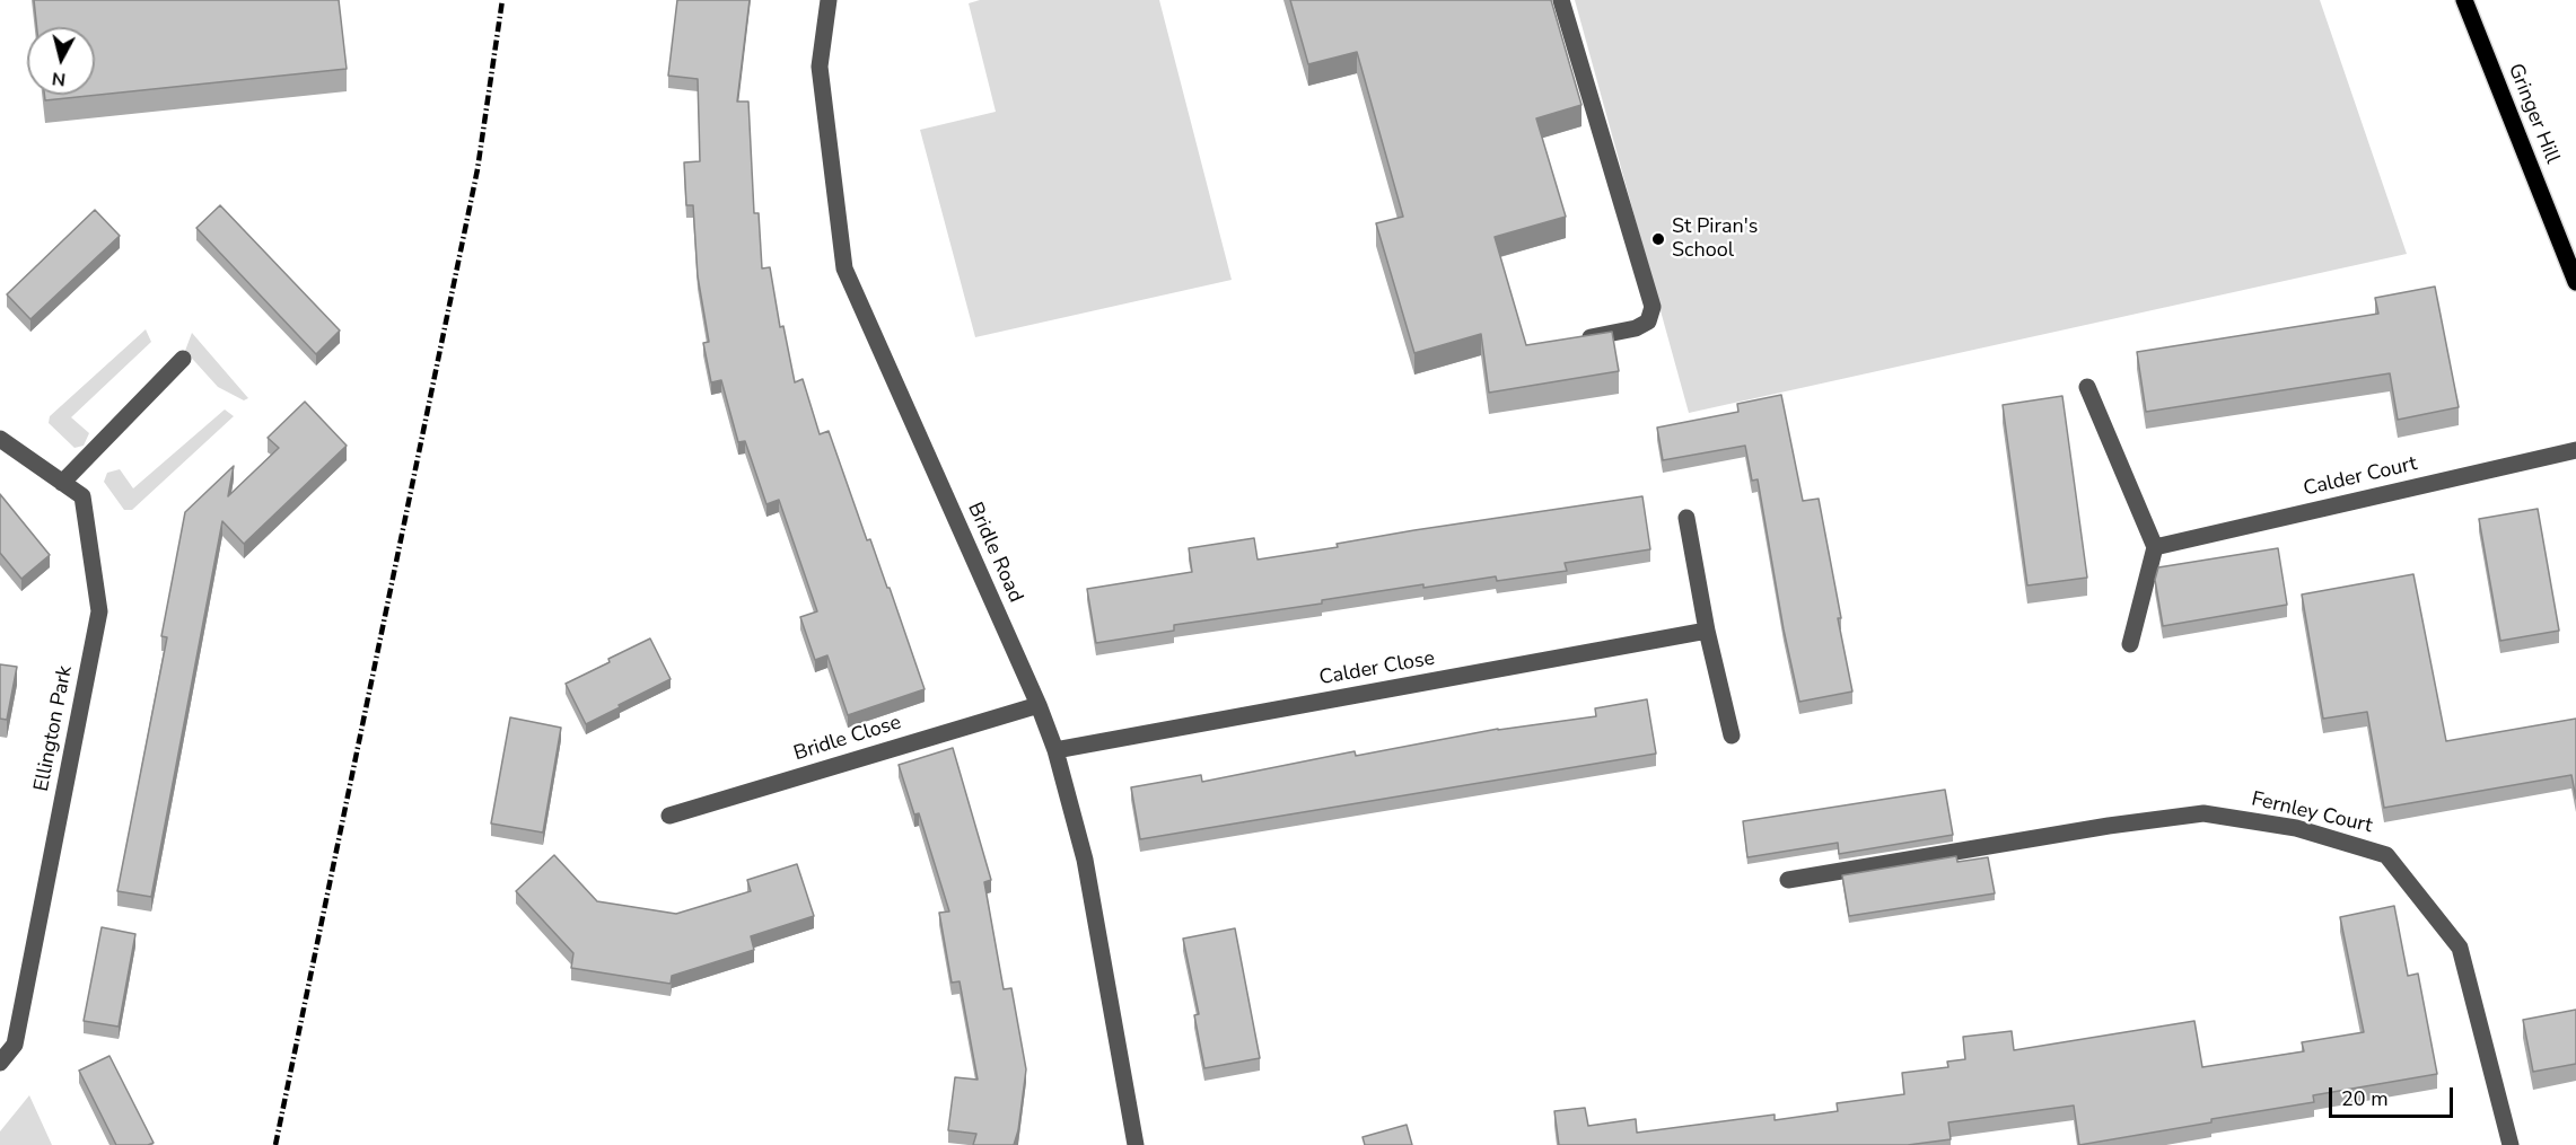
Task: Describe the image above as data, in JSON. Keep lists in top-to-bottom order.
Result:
{
  "streets": {
    "main road": ["Gringer Hill"],
    "street": [
      "Calder Court",
      "Bridle Road",
      "Calder Close",
      "Ellington Park",
      "Bridle Close",
      "Fernley Court"
    ]
  },
  "crossings": [
    ["Bridle Road", "Calder Close"],
    ["Bridle Road", "Bridle Close"]
  ],
  "places": ["St Piran's School"],
  "scale_bar": "20 m",
  "north": "bottom"
}
